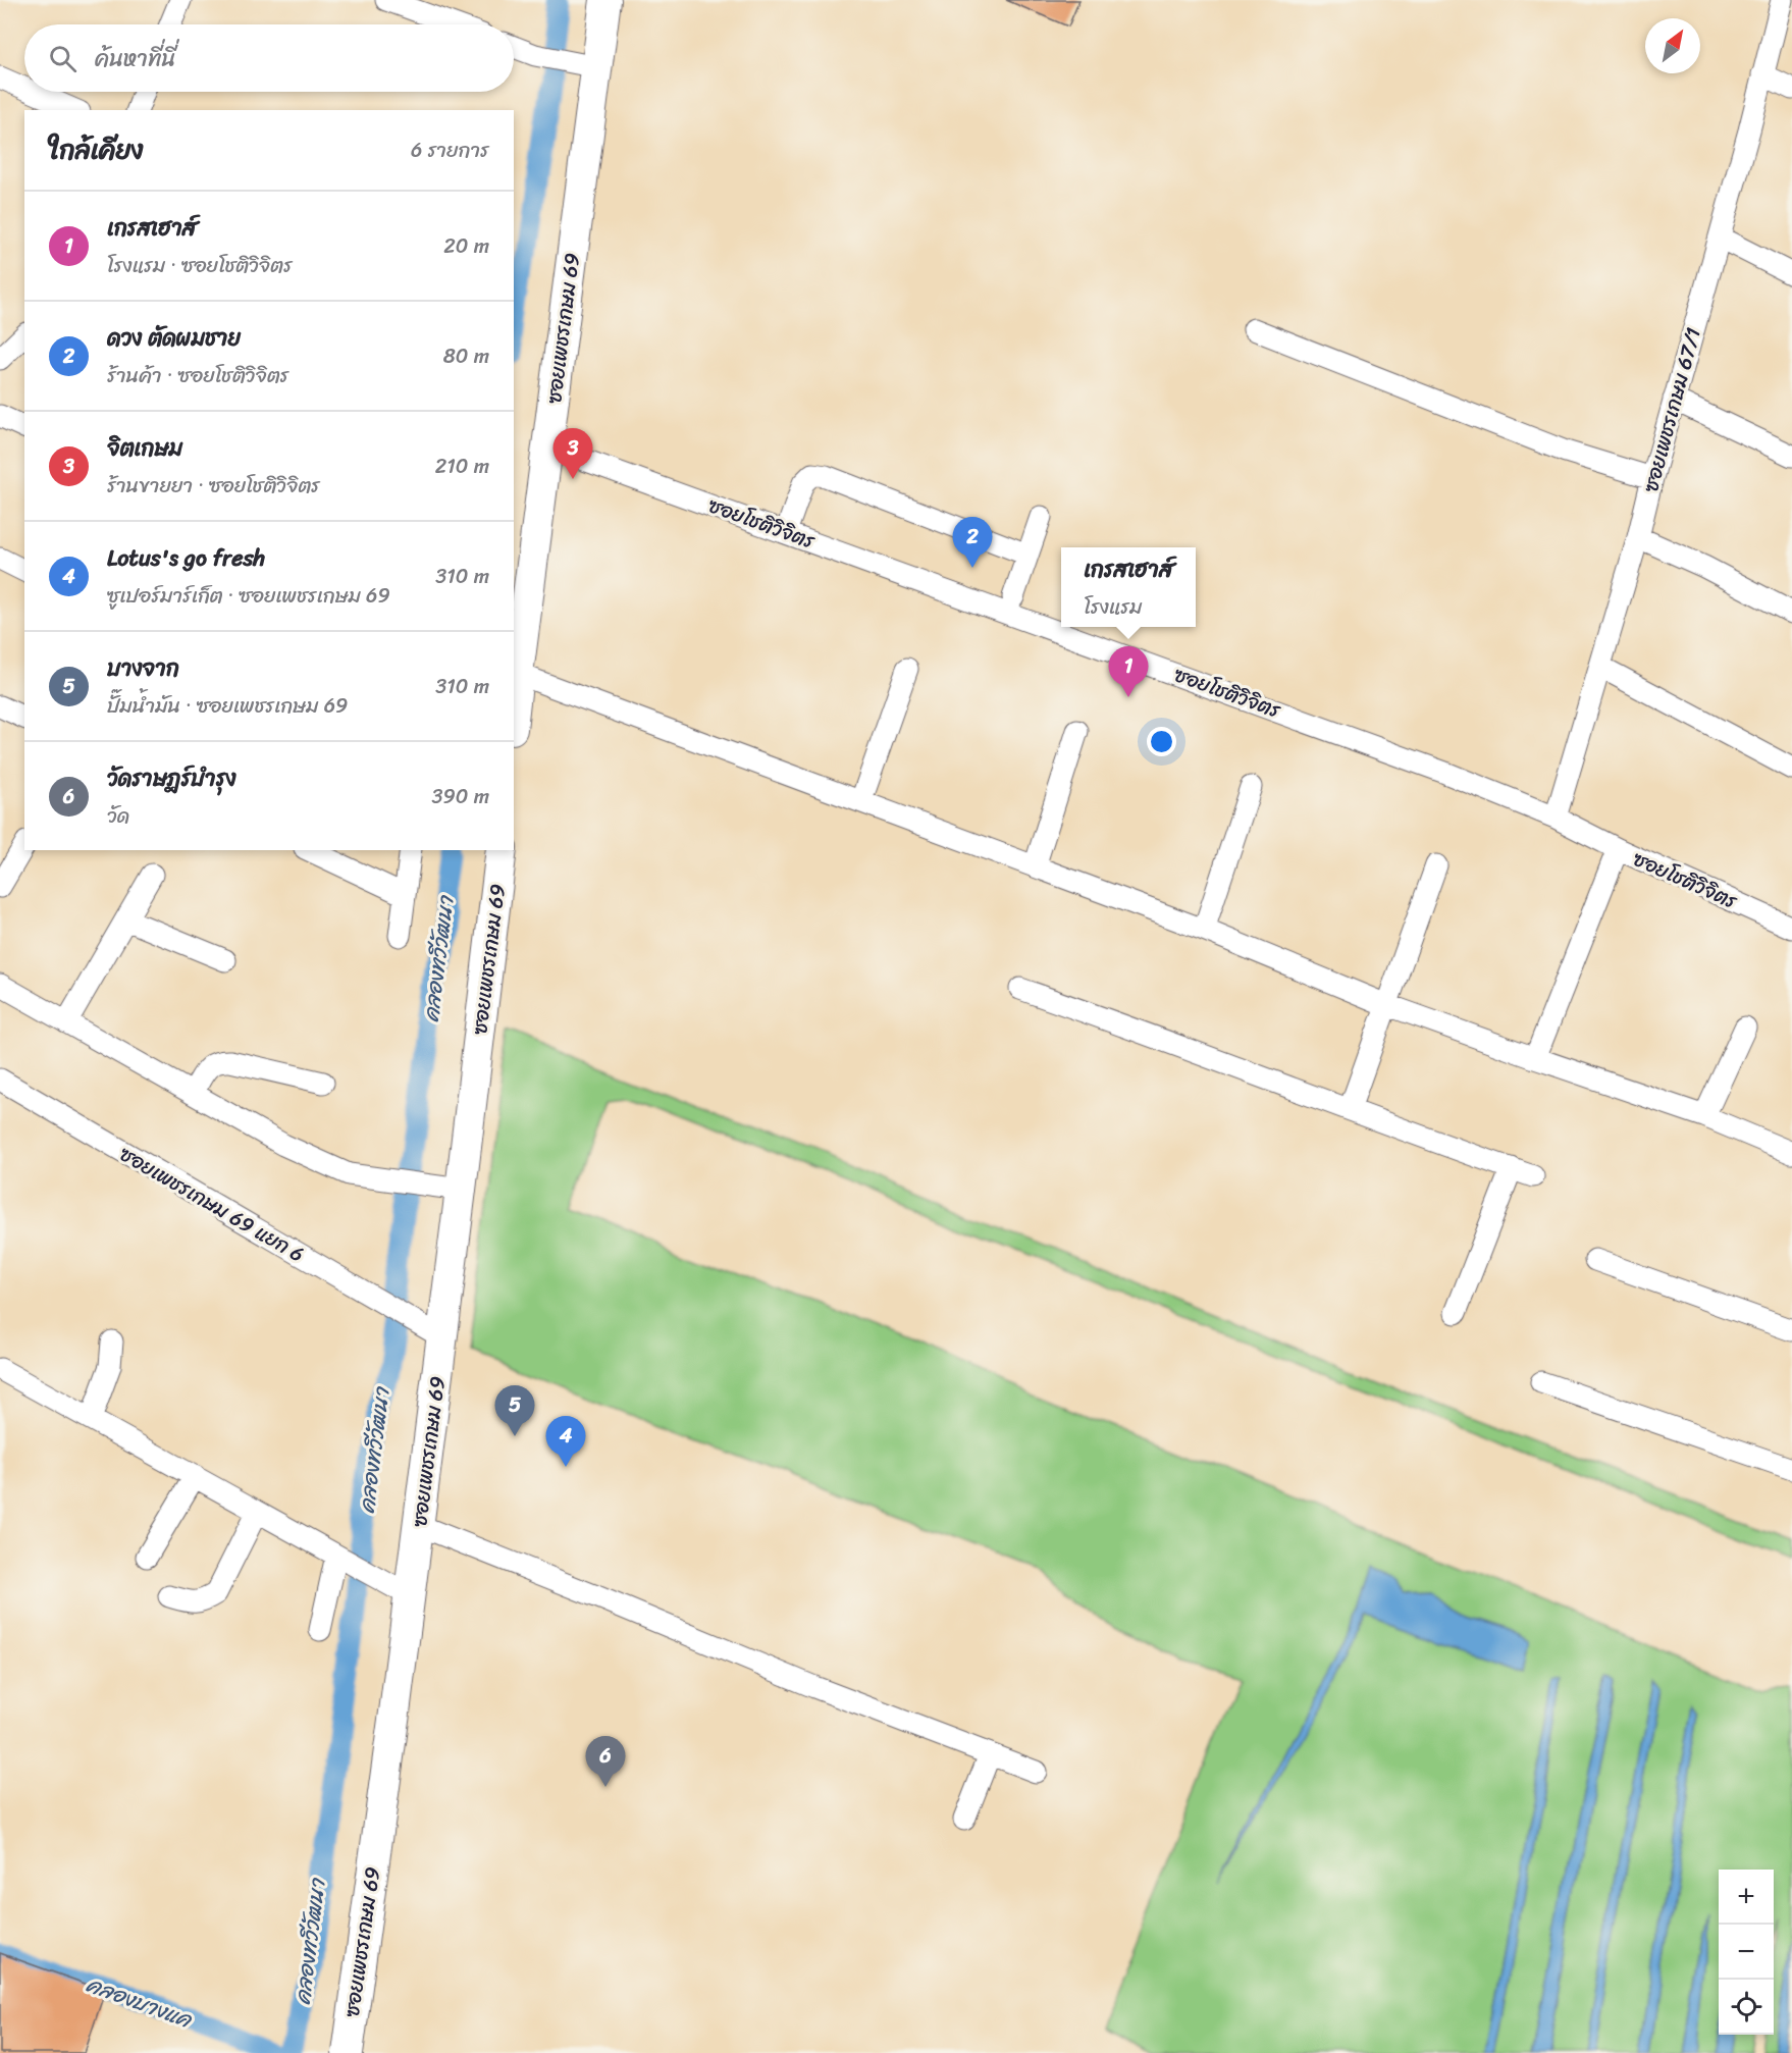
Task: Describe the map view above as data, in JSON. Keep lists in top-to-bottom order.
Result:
{
  "streets": {
    "main road": ["ซอยเพชรเกษม 69"],
    "street": ["ซอยเพชรเกษม 67/1", "ซอยโชติวิจิตร", "ซอยเพชรเกษม 69 แยก 6"]
  },
  "crossings": [
    ["ซอยเพชรเกษม 69", "ซอยโชติวิจิตร"],
    ["ซอยเพชรเกษม 69", "ซอยเพชรเกษม 69 แยก 6"],
    ["ซอยเพชรเกษม 67/1", "ซอยโชติวิจิตร"]
  ],
  "water": ["คลองทวีวัฒนา", "คลองบางแค"],
  "north": "top right",
  "page": {
    "search": "ค้นหาที่นี่",
    "heading": ["ใกล้เคียง", "6 รายการ"],
    "list": [
      {
        "mark": "1",
        "name": "เกรสเฮาส์",
        "note": "โรงแรม · ซอยโชติวิจิตร",
        "value": "20 m"
      },
      {
        "mark": "2",
        "name": "ดวง ตัดผมชาย",
        "note": "ร้านค้า · ซอยโชติวิจิตร",
        "value": "80 m"
      },
      {
        "mark": "3",
        "name": "จิตเกษม",
        "note": "ร้านขายยา · ซอยโชติวิจิตร",
        "value": "210 m"
      },
      {
        "mark": "4",
        "name": "Lotus's go fresh",
        "note": "ซูเปอร์มาร์เก็ต · ซอยเพชรเกษม 69",
        "value": "310 m"
      },
      {
        "mark": "5",
        "name": "บางจาก",
        "note": "ปั๊มน้ำมัน · ซอยเพชรเกษม 69",
        "value": "310 m"
      },
      {
        "mark": "6",
        "name": "วัดราษฎร์บำรุง",
        "note": "วัด",
        "value": "390 m"
      }
    ],
    "pins": [
      "3",
      "2",
      "1",
      "5",
      "4",
      "6"
    ],
    "popup": ["เกรสเฮาส์", "โรงแรม"],
    "map_buttons": ["+", "−"]
  }
}
